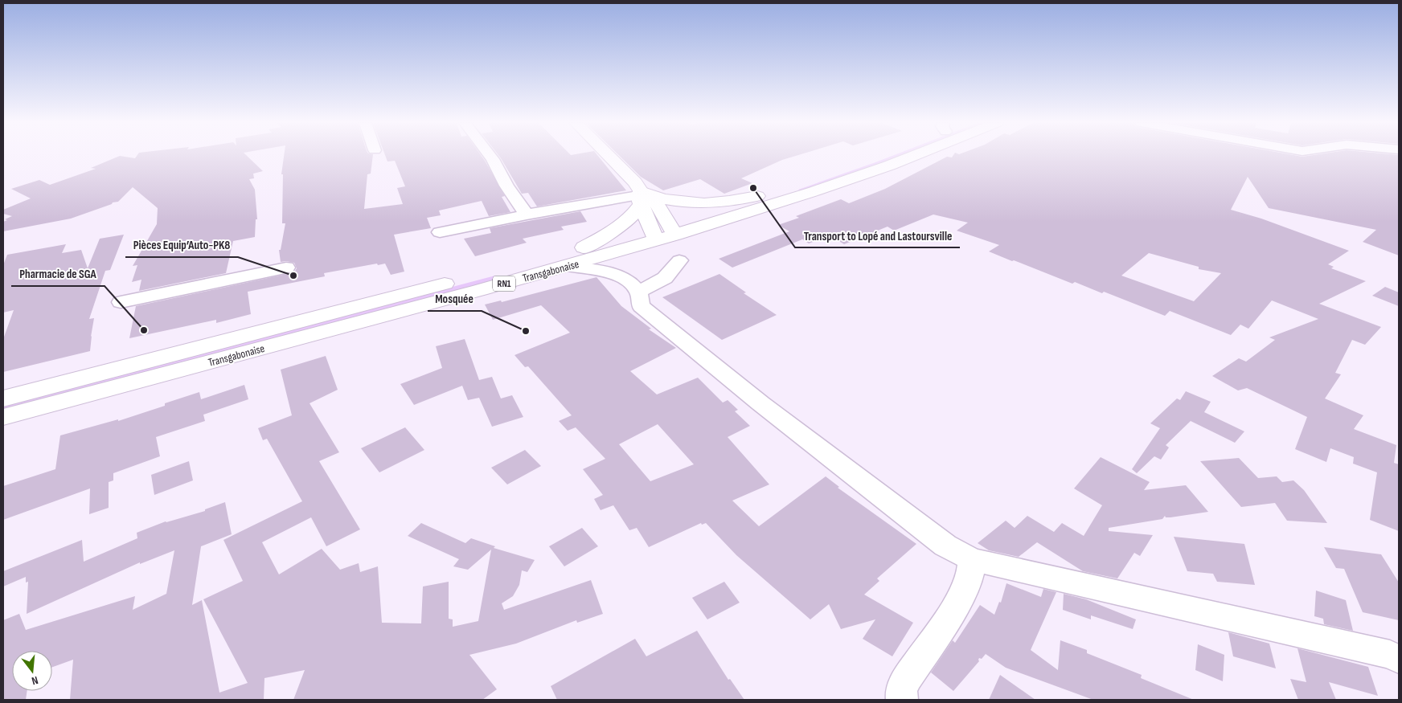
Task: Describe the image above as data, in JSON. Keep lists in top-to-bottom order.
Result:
{
  "streets": {
    "main road": ["Transgabonaise", "RN1"]
  },
  "places": [
    "Transport to Lopé and Lastoursville",
    "Pièces Equip’Auto-PK8",
    "Pharmacie de SGA",
    "Mosquée"
  ],
  "north": "bottom"
}
